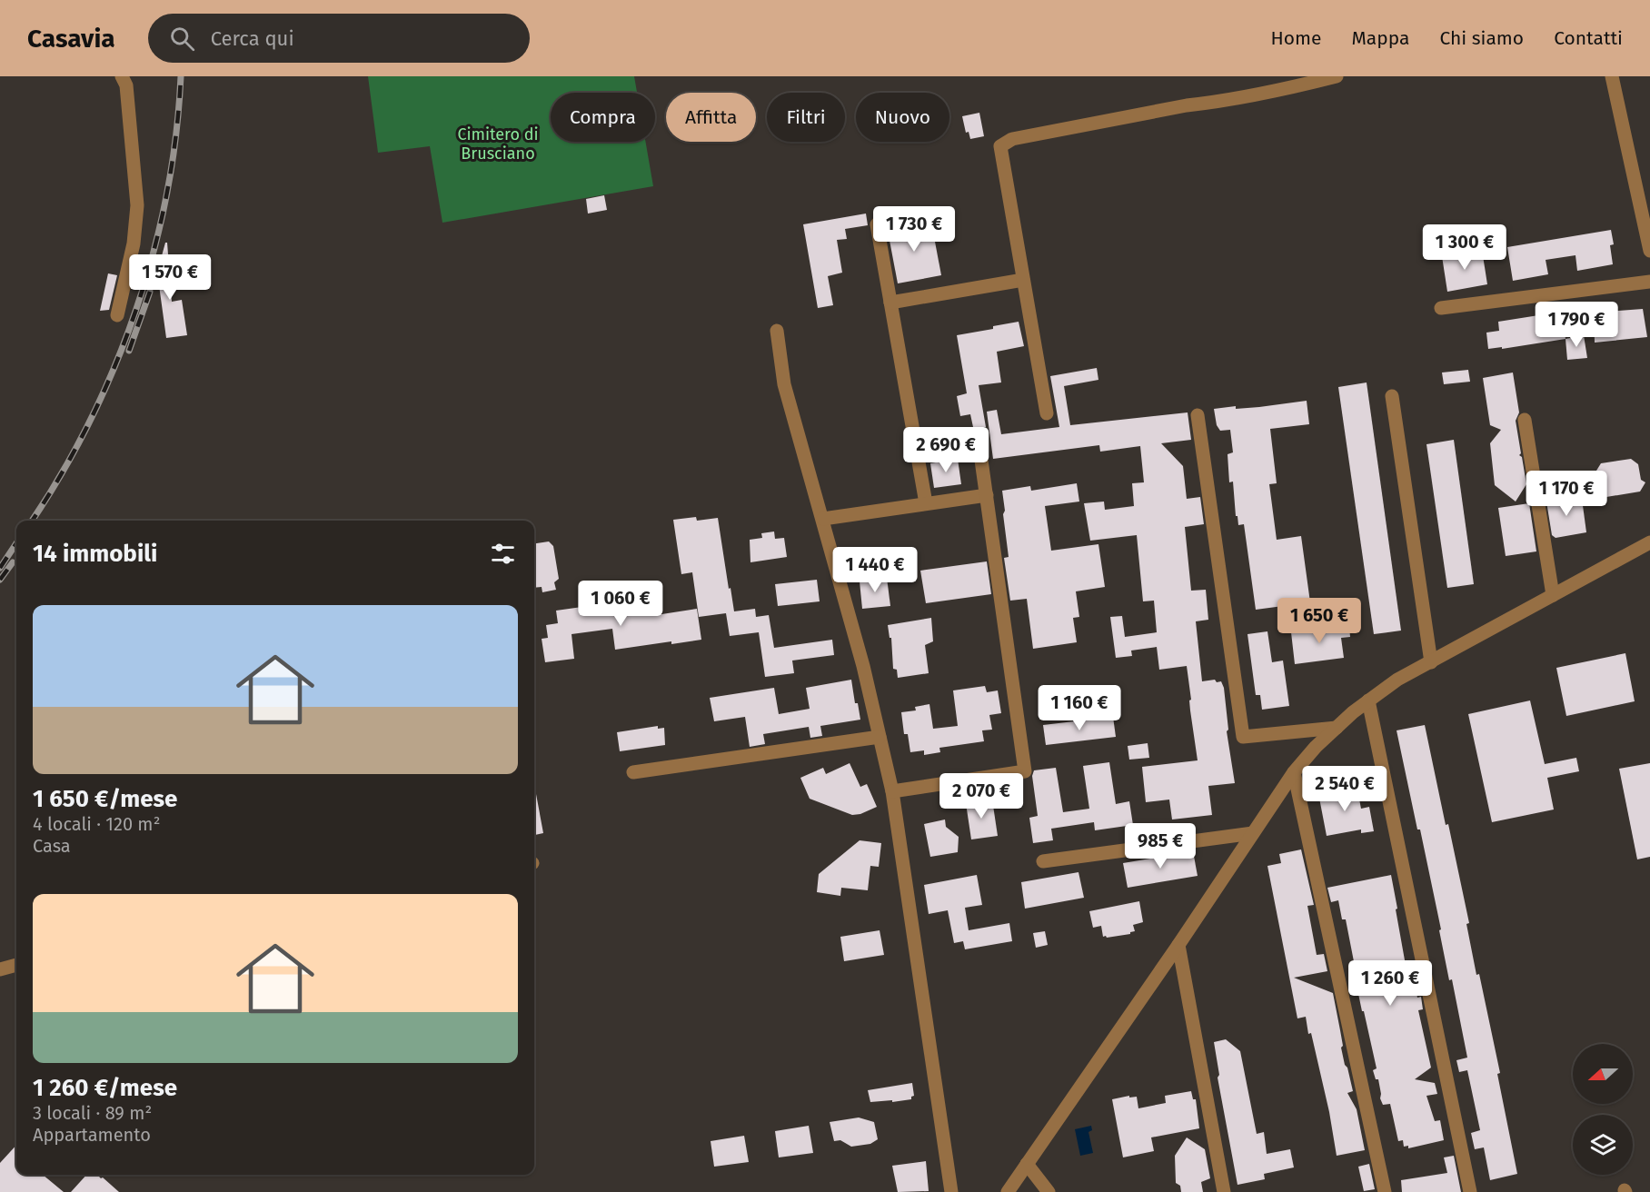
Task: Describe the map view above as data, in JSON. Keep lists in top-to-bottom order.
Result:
{
  "parks": ["Cimitero di Brusciano"],
  "north": "left",
  "page": {
    "header": "Casavia",
    "search": "Cerca qui",
    "nav": [
      "Home",
      "Mappa",
      "Chi siamo",
      "Contatti"
    ],
    "chip": [
      "Compra",
      "Affitta",
      "Filtri",
      "Nuovo"
    ],
    "price": [
      "1 730 €",
      "1 300 €",
      "1 570 €",
      "1 790 €",
      "2 690 €",
      "1 170 €",
      "1 440 €",
      "1 060 €",
      "1 650 €",
      "1 160 €",
      "2 540 €",
      "2 070 €",
      "985 €",
      "1 260 €"
    ],
    "heading": "14 immobili",
    "list": [
      {
        "name": "1 650 €/mese",
        "note": "4 locali · 120 m² · Casa"
      },
      {
        "name": "1 260 €/mese",
        "note": "3 locali · 89 m² · Appartamento"
      }
    ]
  }
}
